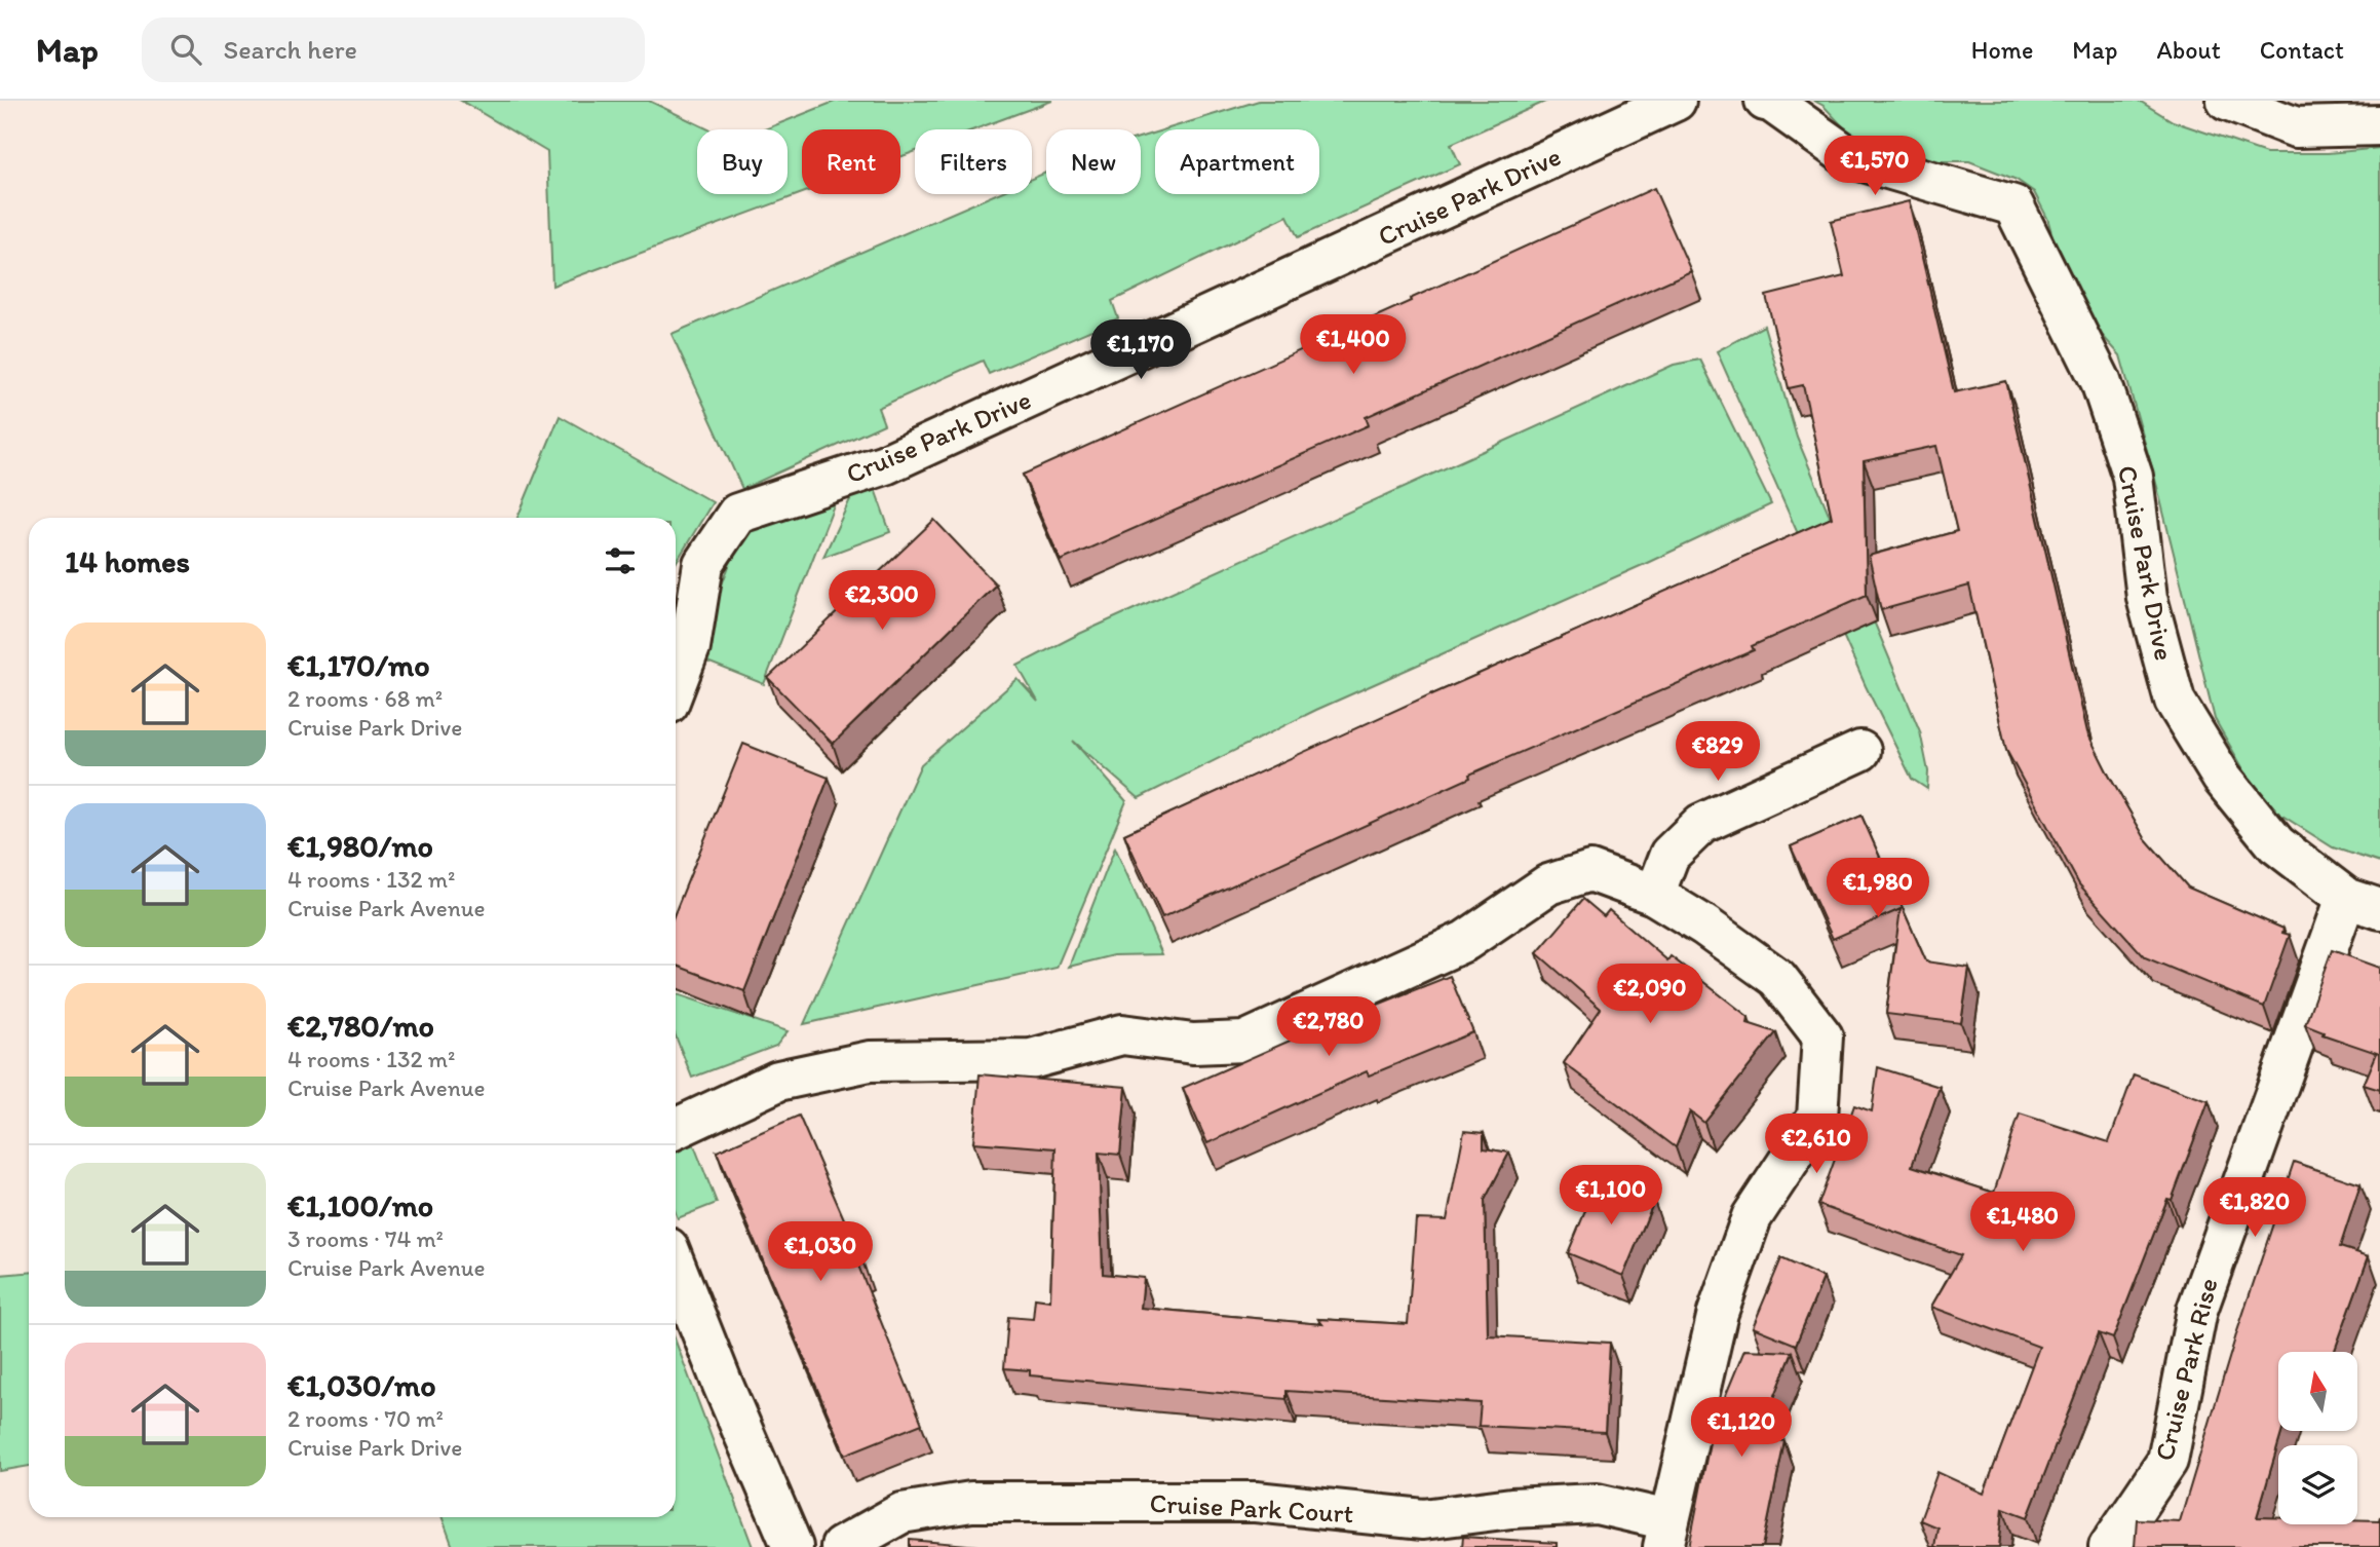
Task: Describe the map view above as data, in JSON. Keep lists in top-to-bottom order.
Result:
{
  "streets": {
    "street": ["Cruise Park Drive", "Cruise Park Rise", "Cruise Park Court"]
  },
  "crossings": [
    ["Cruise Park Drive", "Cruise Park Rise"]
  ],
  "north": "top",
  "page": {
    "header": "Map",
    "search": "Search here",
    "nav": [
      "Home",
      "Map",
      "About",
      "Contact"
    ],
    "chip": [
      "Buy",
      "Rent",
      "Filters",
      "New",
      "Apartment"
    ],
    "price": [
      "€1,570",
      "€1,400",
      "€1,170",
      "€2,300",
      "€829",
      "€1,980",
      "€2,090",
      "€2,780",
      "€2,610",
      "€1,100",
      "€1,820",
      "€1,480",
      "€1,030",
      "€1,120"
    ],
    "heading": "14 homes",
    "list": [
      {
        "name": "€1,170/mo",
        "note": "2 rooms · 68 m² · Cruise Park Drive"
      },
      {
        "name": "€1,980/mo",
        "note": "4 rooms · 132 m² · Cruise Park Avenue"
      },
      {
        "name": "€2,780/mo",
        "note": "4 rooms · 132 m² · Cruise Park Avenue"
      },
      {
        "name": "€1,100/mo",
        "note": "3 rooms · 74 m² · Cruise Park Avenue"
      },
      {
        "name": "€1,030/mo",
        "note": "2 rooms · 70 m² · Cruise Park Drive"
      }
    ]
  }
}
